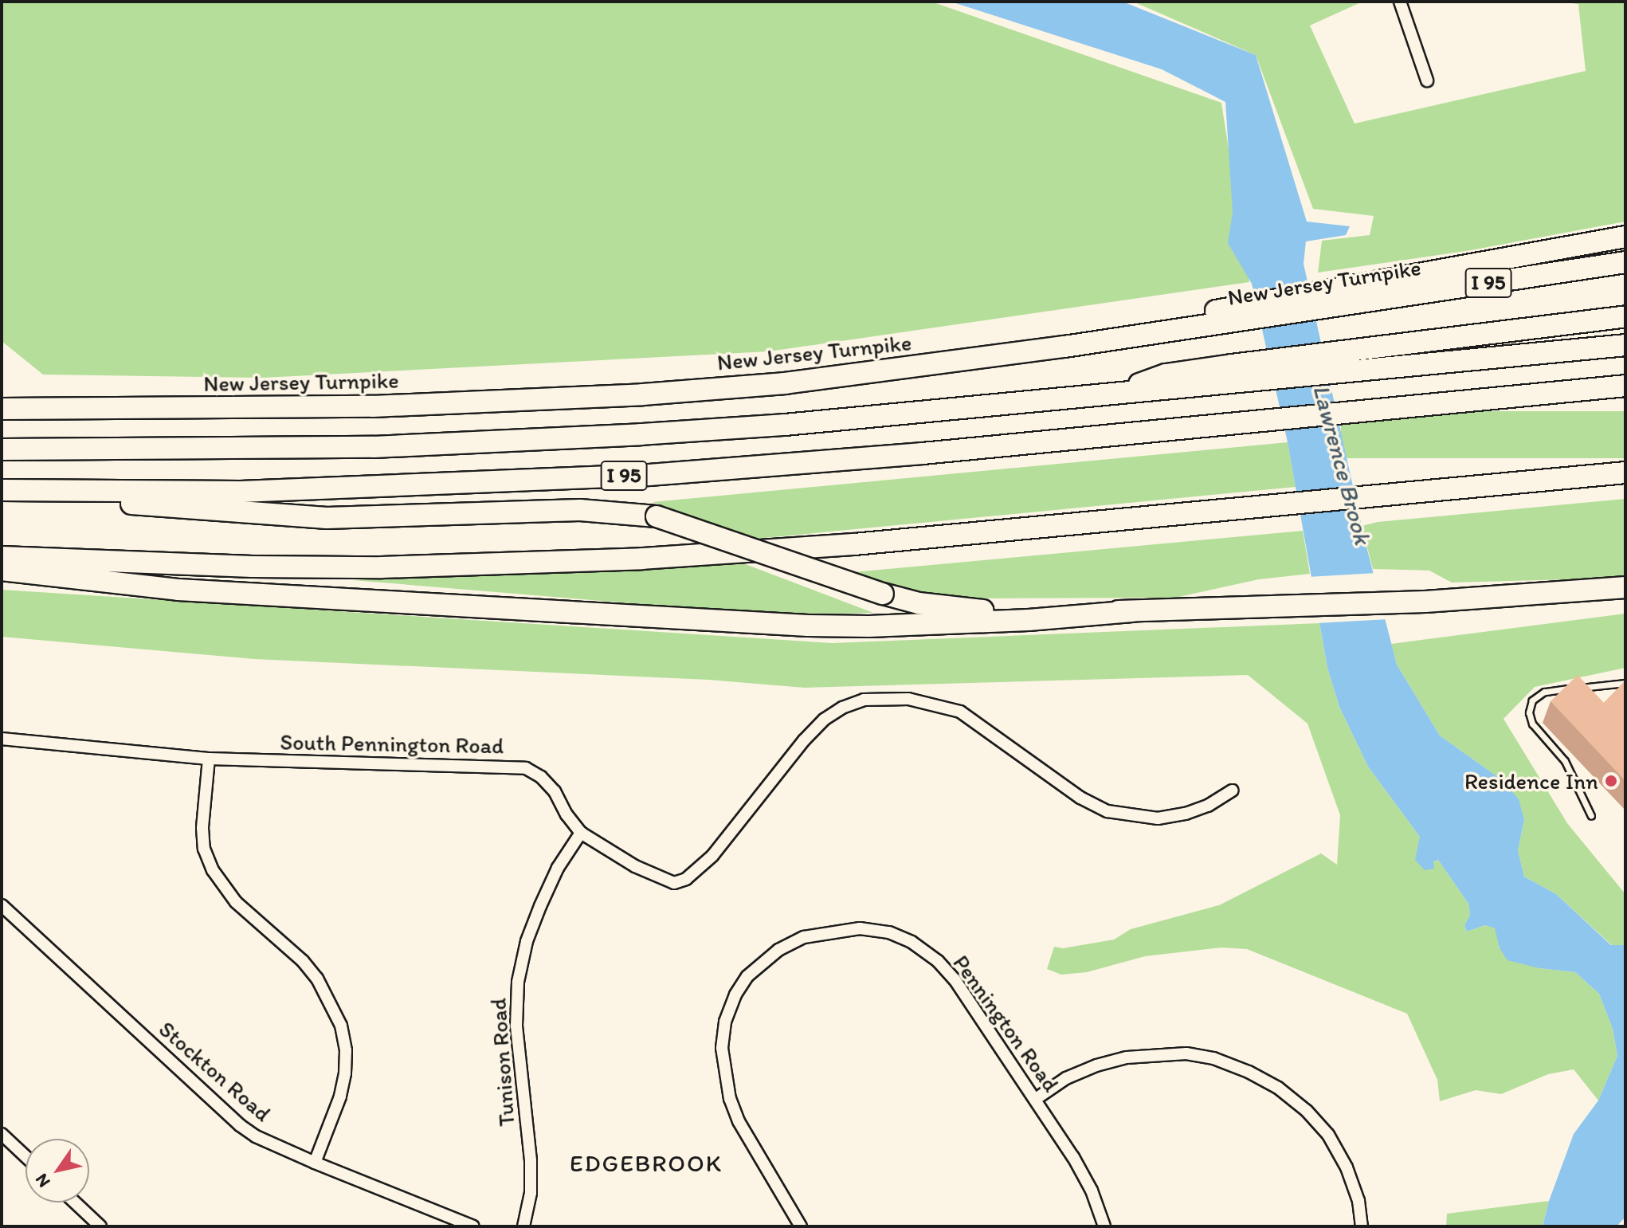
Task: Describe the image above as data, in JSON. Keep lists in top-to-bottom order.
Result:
{
  "streets": {
    "highway": ["New Jersey Turnpike", "I 95"],
    "street": [
      "South Pennington Road",
      "Pennington Road",
      "Tunison Road",
      "Stockton Road"
    ]
  },
  "crossings": [
    ["South Pennington Road", "Tunison Road"]
  ],
  "districts": ["EDGEBROOK"],
  "water": ["Lawrence Brook"],
  "places": ["Residence Inn"],
  "north": "bottom left"
}
